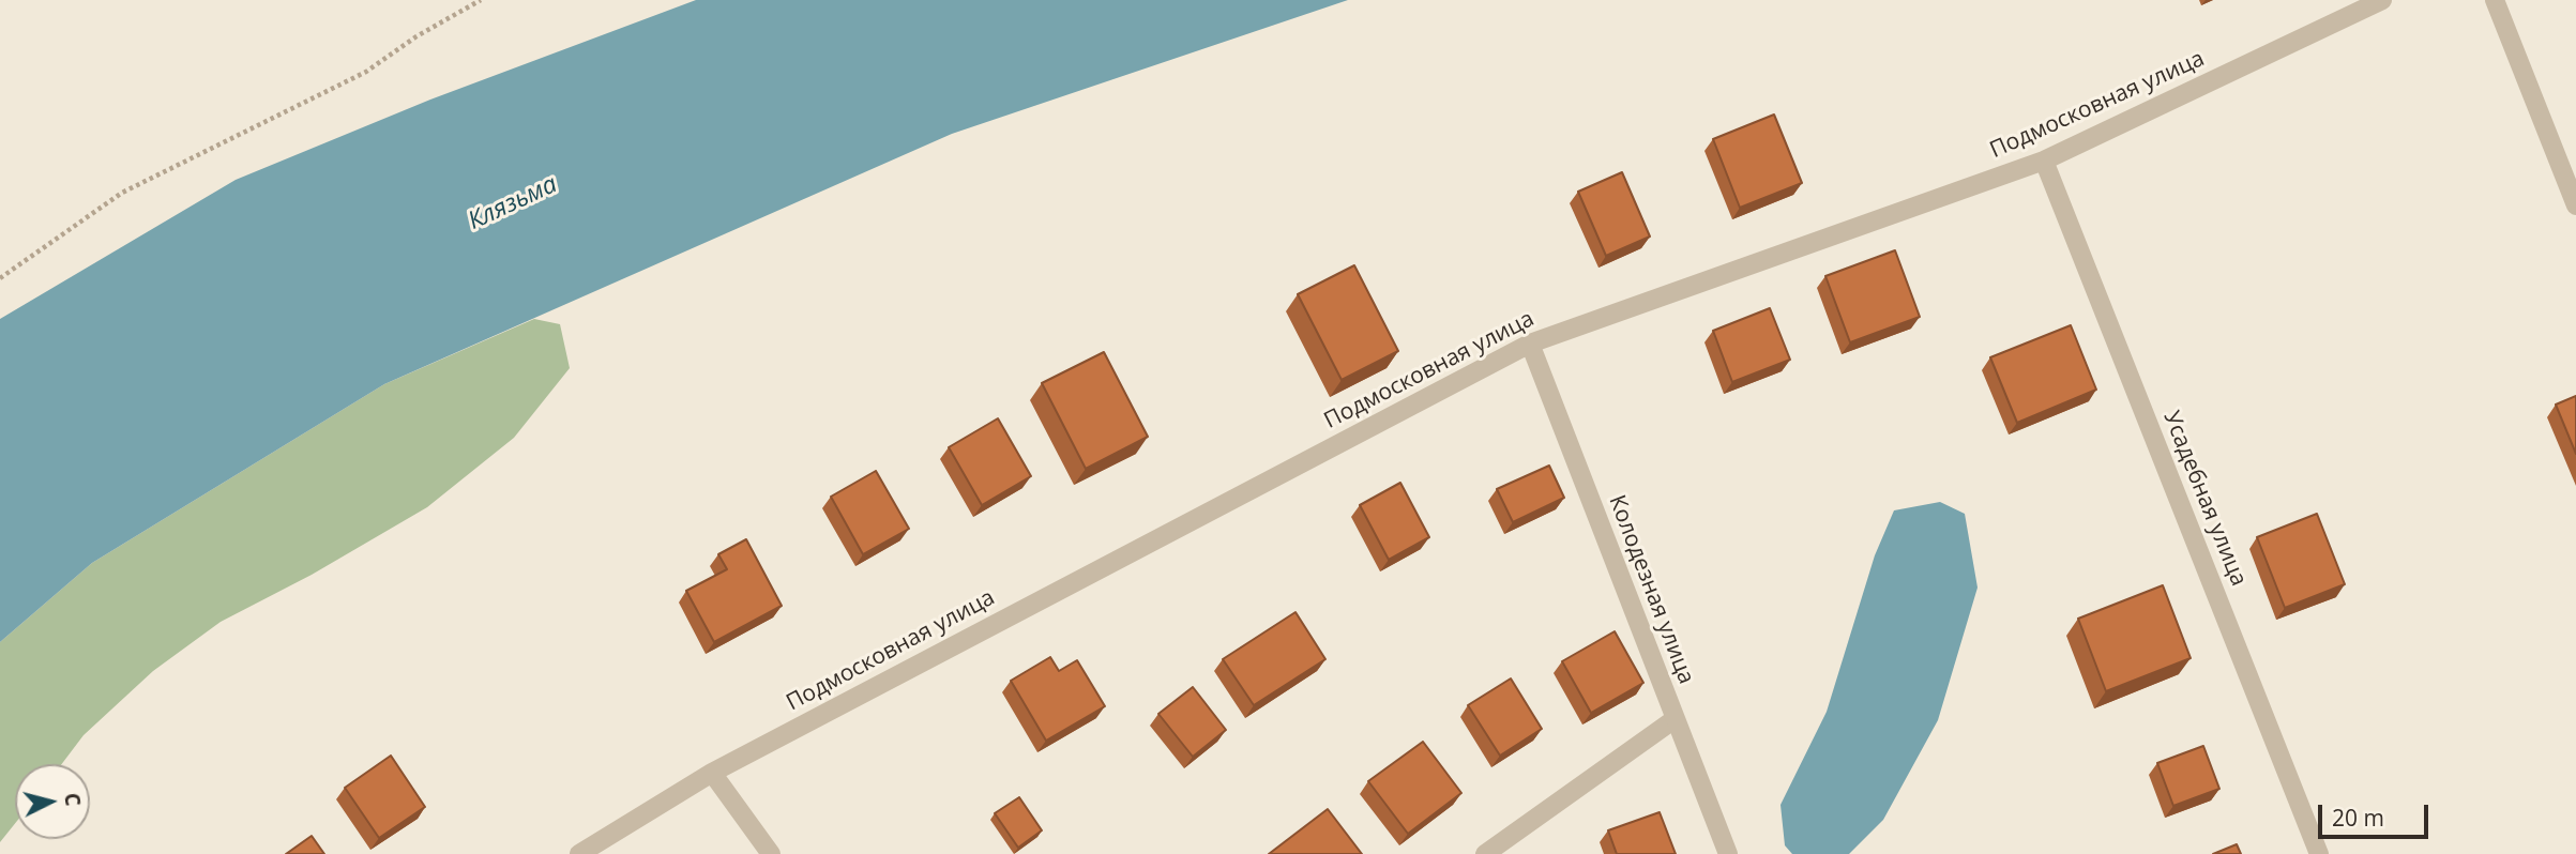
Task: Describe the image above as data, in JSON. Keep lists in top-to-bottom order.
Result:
{
  "streets": {
    "street": ["Подмосковная улица", "Усадебная улица", "Колодезная улица"]
  },
  "crossings": [
    ["Подмосковная улица", "Усадебная улица"],
    ["Подмосковная улица", "Колодезная улица"]
  ],
  "water": ["Клязьма"],
  "scale_bar": "20 m",
  "north": "right"
}
